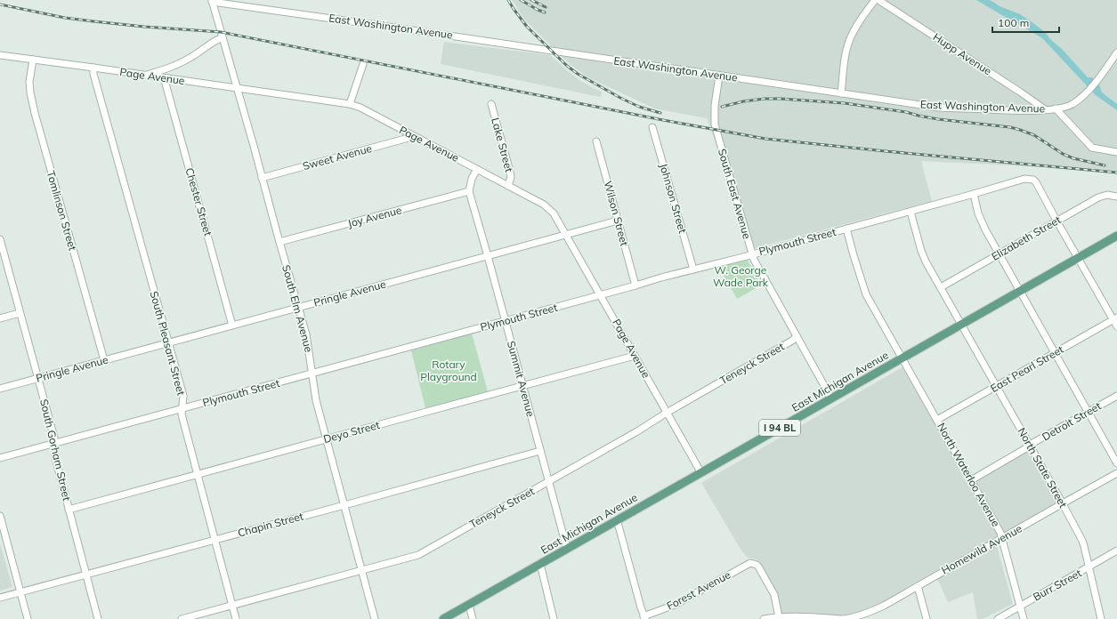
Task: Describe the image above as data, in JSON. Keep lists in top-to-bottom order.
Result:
{
  "streets": {
    "main road": ["East Michigan Avenue", "I 94 BL"],
    "street": [
      "East Washington Avenue",
      "Hupp Avenue",
      "Page Avenue",
      "Lake Street",
      "Sweet Avenue",
      "South East Avenue",
      "Johnson Street",
      "Chester Street",
      "Tomlinson Street",
      "Wilson Street",
      "Joy Avenue",
      "Elizabeth Street",
      "Plymouth Street",
      "Pringle Avenue",
      "South Elm Avenue",
      "South Pleasant Street",
      "Teneyck Street",
      "East Pearl Street",
      "Summit Avenue",
      "Detroit Street",
      "Deyo Street",
      "South Gorham Street",
      "North State Street",
      "North Waterloo Avenue",
      "Chapin Street",
      "Homewild Avenue",
      "Burr Street",
      "Forest Avenue"
    ]
  },
  "crossings": [
    ["East Washington Avenue", "Hupp Avenue"],
    ["East Washington Avenue", "South East Avenue"],
    ["East Washington Avenue", "South Elm Avenue"],
    ["Page Avenue", "Lake Street"],
    ["Page Avenue", "Sweet Avenue"],
    ["Page Avenue", "Chester Street"],
    ["Page Avenue", "Tomlinson Street"],
    ["Page Avenue", "Plymouth Street"],
    ["Page Avenue", "Pringle Avenue"],
    ["Page Avenue", "South Elm Avenue"],
    ["Page Avenue", "South Pleasant Street"],
    ["Page Avenue", "Teneyck Street"],
    ["Page Avenue", "East Michigan Avenue"],
    ["Page Avenue", "Deyo Street"],
    ["Sweet Avenue", "South Elm Avenue"],
    ["South East Avenue", "Plymouth Street"],
    ["South East Avenue", "Teneyck Street"],
    ["South East Avenue", "East Michigan Avenue"],
    ["Johnson Street", "Plymouth Street"],
    ["Chester Street", "Pringle Avenue"],
    ["Tomlinson Street", "Pringle Avenue"],
    ["Wilson Street", "Plymouth Street"],
    ["Wilson Street", "Pringle Avenue"],
    ["Joy Avenue", "South Elm Avenue"],
    ["Joy Avenue", "Summit Avenue"],
    ["Elizabeth Street", "Plymouth Street"],
    ["Elizabeth Street", "North State Street"],
    ["Plymouth Street", "South Elm Avenue"],
    ["Plymouth Street", "South Pleasant Street"],
    ["Plymouth Street", "Summit Avenue"],
    ["Plymouth Street", "South Gorham Street"],
    ["Plymouth Street", "North State Street"],
    ["Plymouth Street", "North Waterloo Avenue"],
    ["Pringle Avenue", "South Elm Avenue"],
    ["Pringle Avenue", "South Pleasant Street"],
    ["Pringle Avenue", "Summit Avenue"],
    ["Pringle Avenue", "South Gorham Street"],
    ["South Elm Avenue", "Teneyck Street"],
    ["South Elm Avenue", "Deyo Street"],
    ["South Elm Avenue", "Chapin Street"],
    ["South Pleasant Street", "Teneyck Street"],
    ["South Pleasant Street", "Deyo Street"],
    ["South Pleasant Street", "Chapin Street"],
    ["Teneyck Street", "Summit Avenue"],
    ["East Pearl Street", "North State Street"],
    ["East Pearl Street", "North Waterloo Avenue"],
    ["Summit Avenue", "East Michigan Avenue"],
    ["Summit Avenue", "Deyo Street"],
    ["Summit Avenue", "Chapin Street"],
    ["East Michigan Avenue", "North State Street"],
    ["East Michigan Avenue", "North Waterloo Avenue"],
    ["Detroit Street", "North State Street"],
    ["Detroit Street", "North Waterloo Avenue"],
    ["Deyo Street", "South Gorham Street"],
    ["South Gorham Street", "Chapin Street"],
    ["North State Street", "Homewild Avenue"],
    ["North State Street", "Burr Street"],
    ["North Waterloo Avenue", "Homewild Avenue"],
    ["North Waterloo Avenue", "Burr Street"],
    ["Homewild Avenue", "Forest Avenue"]
  ],
  "parks": ["W. George Wade Park", "Rotary Playground"],
  "scale_bar": "100 m"
}
